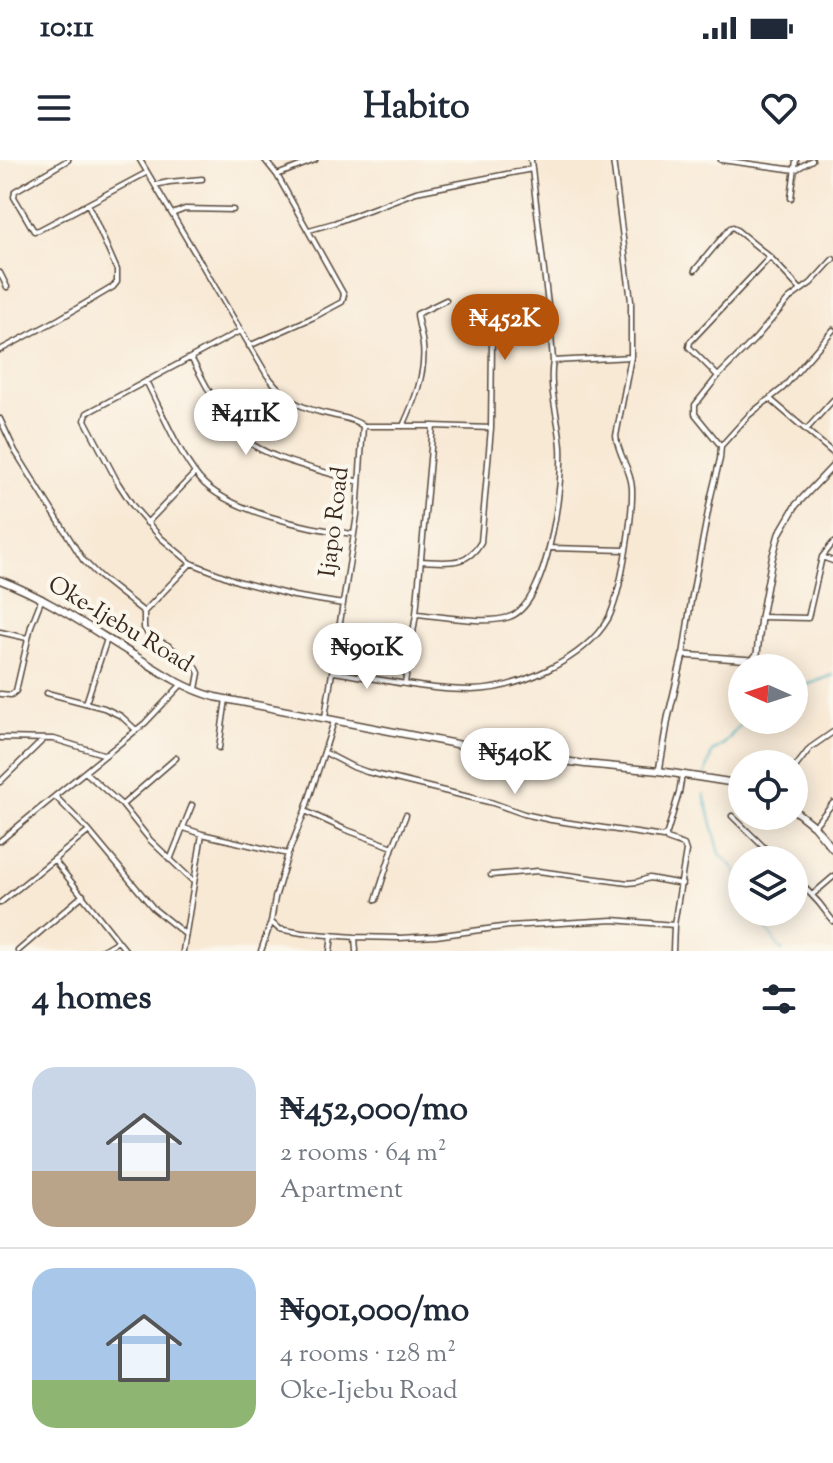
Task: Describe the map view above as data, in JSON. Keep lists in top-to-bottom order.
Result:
{
  "streets": {
    "main road": ["Oke-Ijebu Road"],
    "street": ["Ijapo Road"]
  },
  "crossings": [
    ["Ijapo Road", "Oke-Ijebu Road"]
  ],
  "north": "left",
  "page": {
    "status": "10:11",
    "header": "Habito",
    "price": [
      "₦452K",
      "₦411K",
      "₦901K",
      "₦540K"
    ],
    "heading": "4 homes",
    "list": [
      {
        "name": "₦452,000/mo",
        "note": "2 rooms · 64 m² · Apartment"
      },
      {
        "name": "₦901,000/mo",
        "note": "4 rooms · 128 m² · Oke-Ijebu Road"
      }
    ]
  }
}
